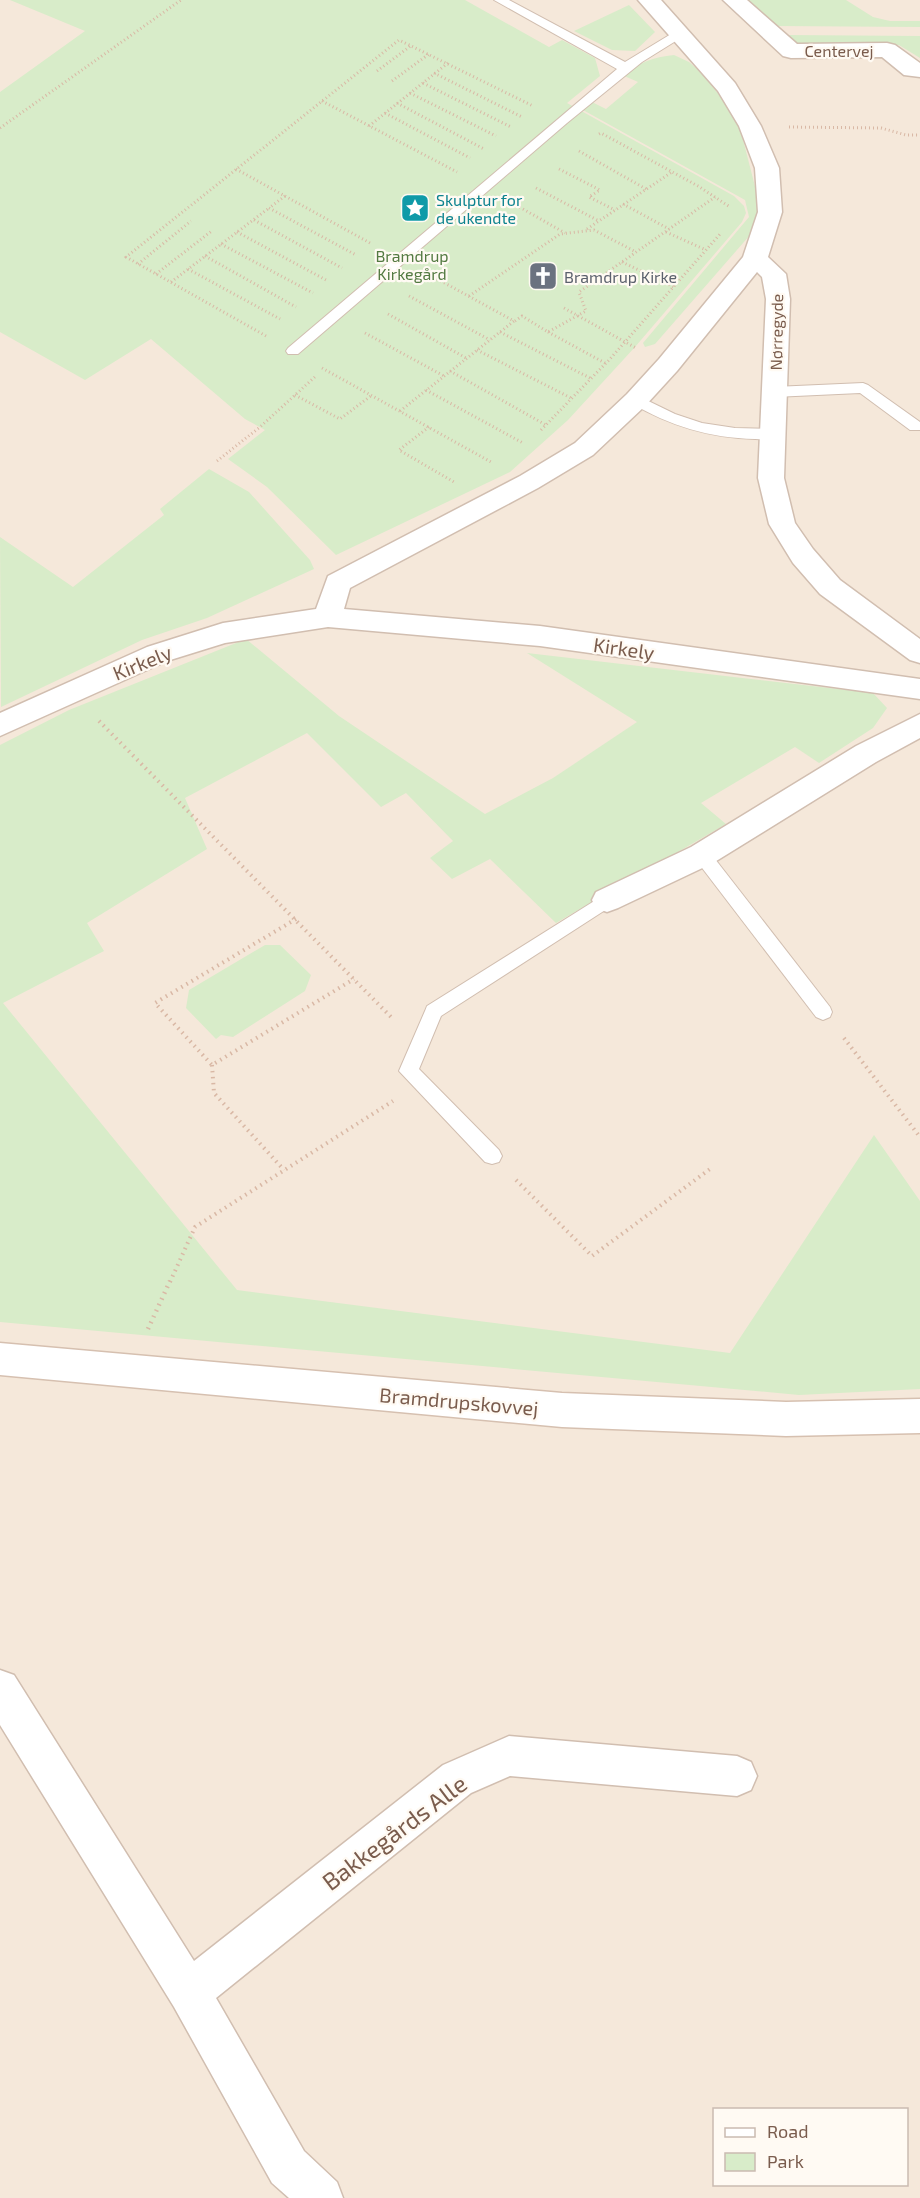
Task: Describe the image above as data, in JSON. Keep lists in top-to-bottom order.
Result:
{
  "streets": {
    "street": [
      "Centervej",
      "Nørregyde",
      "Kirkely",
      "Bramdrupskovvej",
      "Bakkegårds Alle"
    ]
  },
  "parks": ["Bramdrup Kirkegård"],
  "places": {
    "place": ["Skulptur for de ukendte"],
    "church": ["Bramdrup Kirke"]
  },
  "legend": ["Road", "Park"]
}
